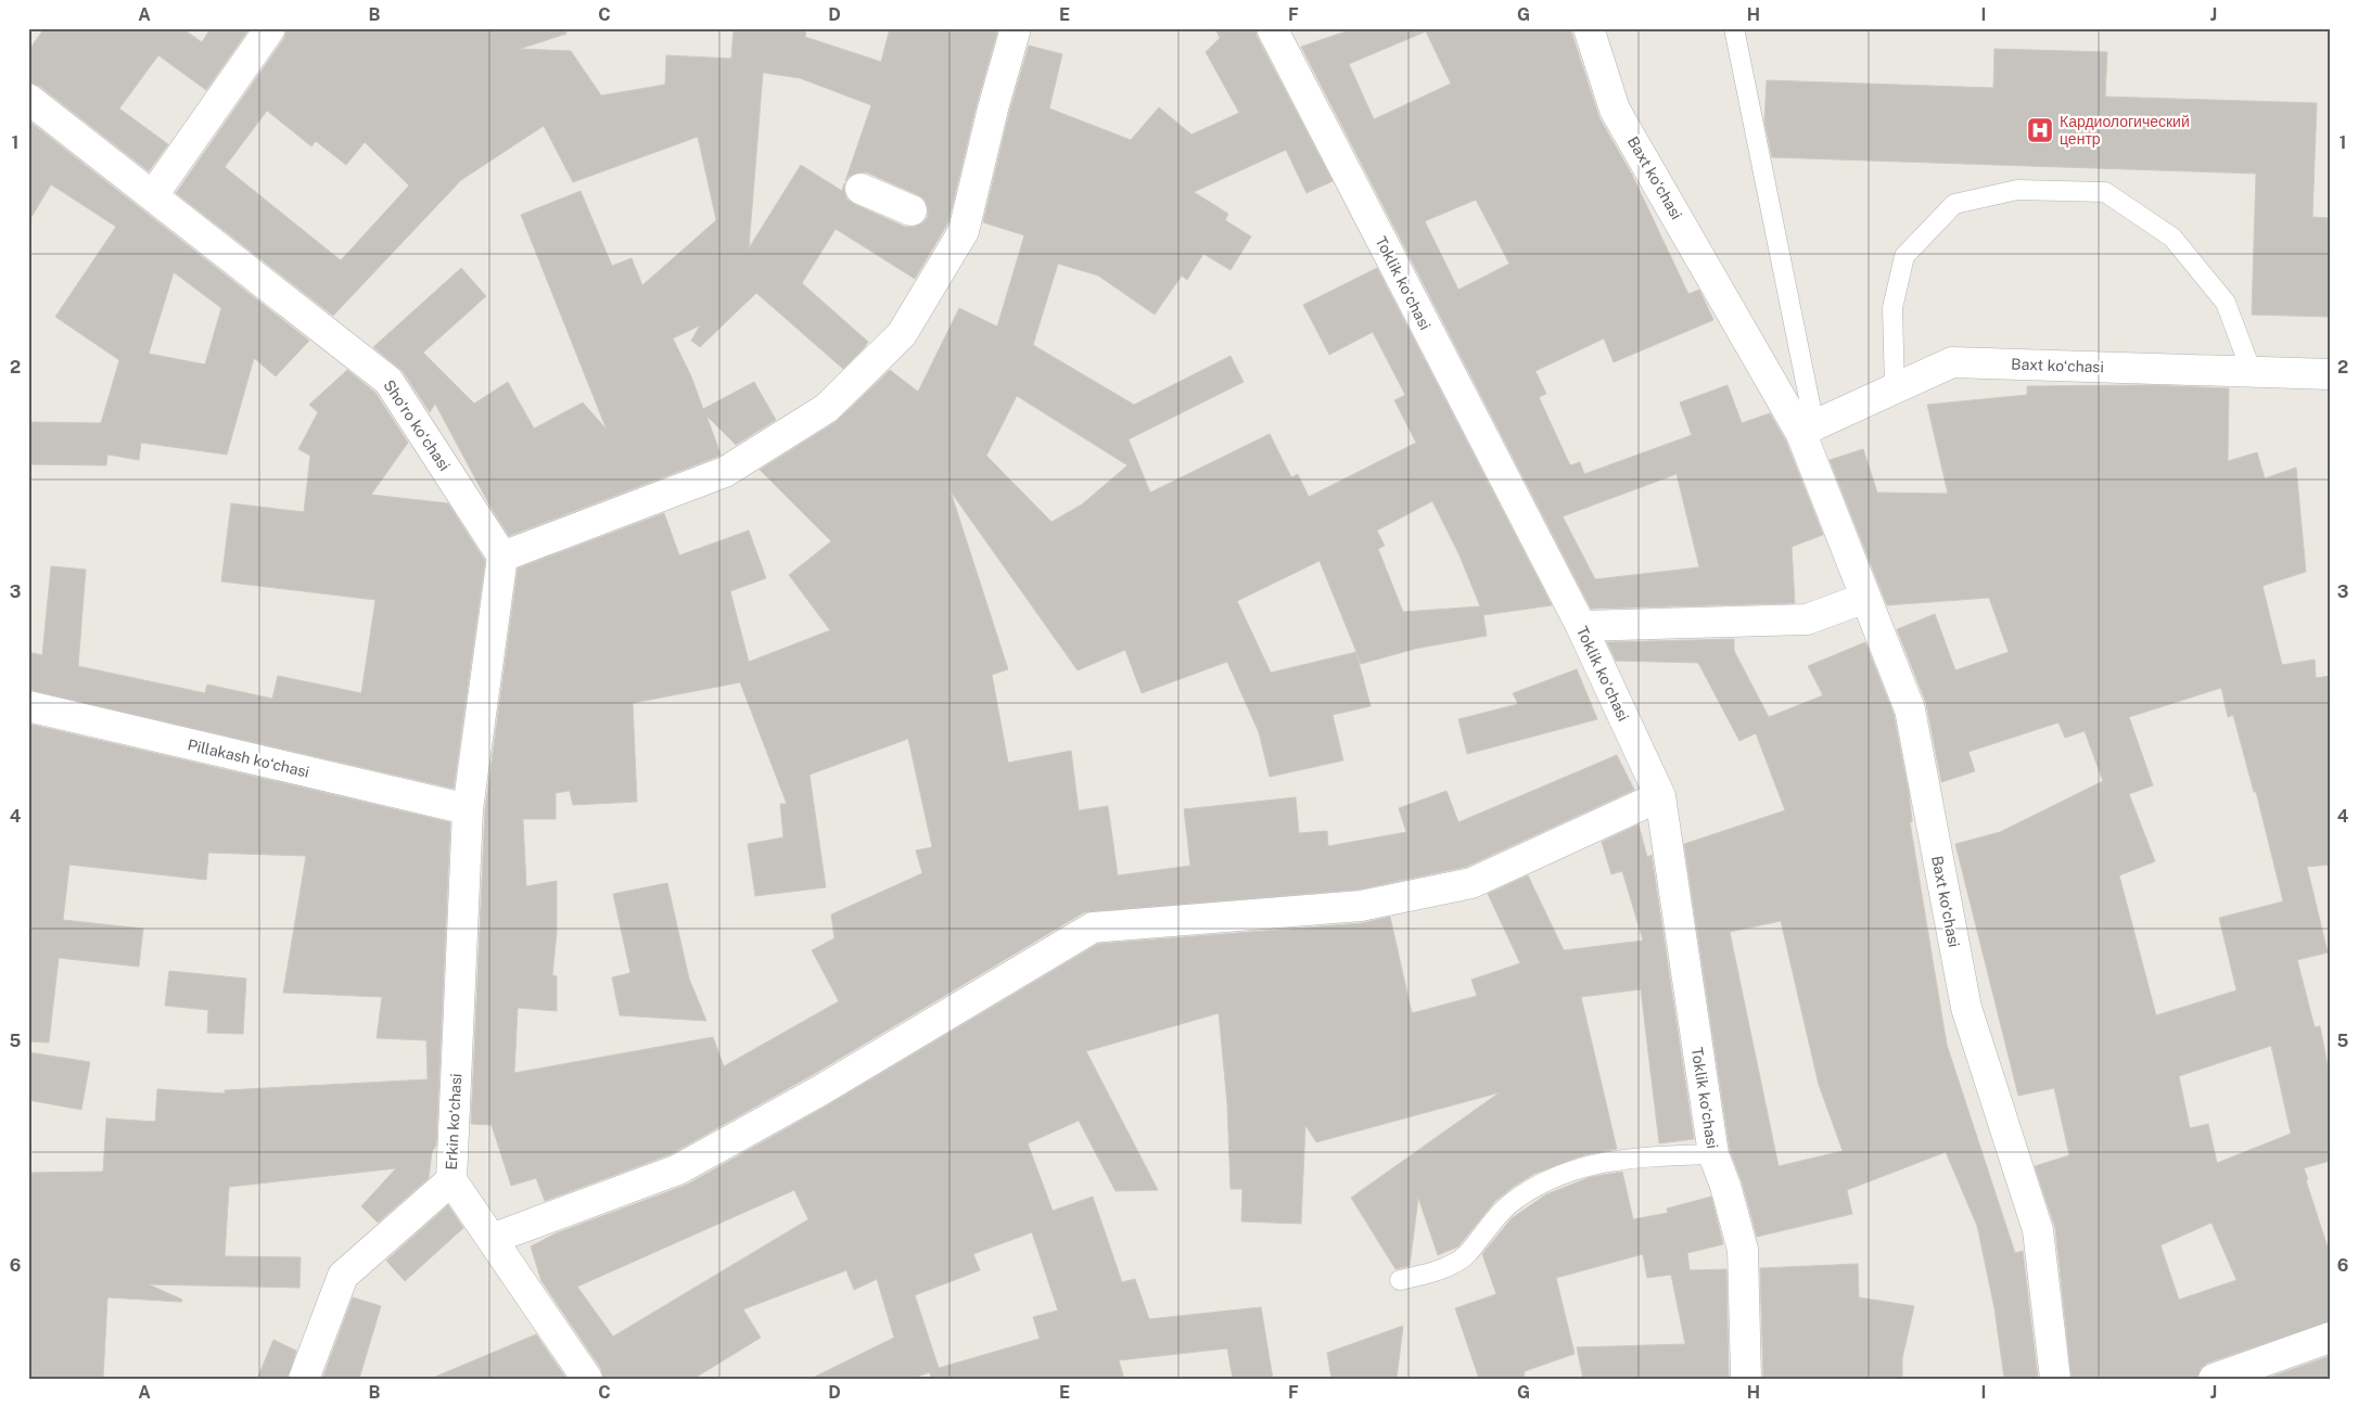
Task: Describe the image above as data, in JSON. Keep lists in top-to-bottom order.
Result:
{
  "streets": {
    "street": [
      "Baxt koʻchasi",
      "Toklik koʻchasi",
      "Shoʻro koʻchasi",
      "Pillakash koʻchasi",
      "Erkin koʻchasi"
    ]
  },
  "crossings": [
    ["Pillakash koʻchasi", "Erkin koʻchasi"]
  ],
  "places": {
    "hospital": ["Кардиологический центр"]
  },
  "grid": {
    "columns": [
      "A",
      "B",
      "C",
      "D",
      "E",
      "F",
      "G",
      "H",
      "I",
      "J"
    ],
    "rows": [
      "1",
      "2",
      "3",
      "4",
      "5",
      "6"
    ]
  }
}
